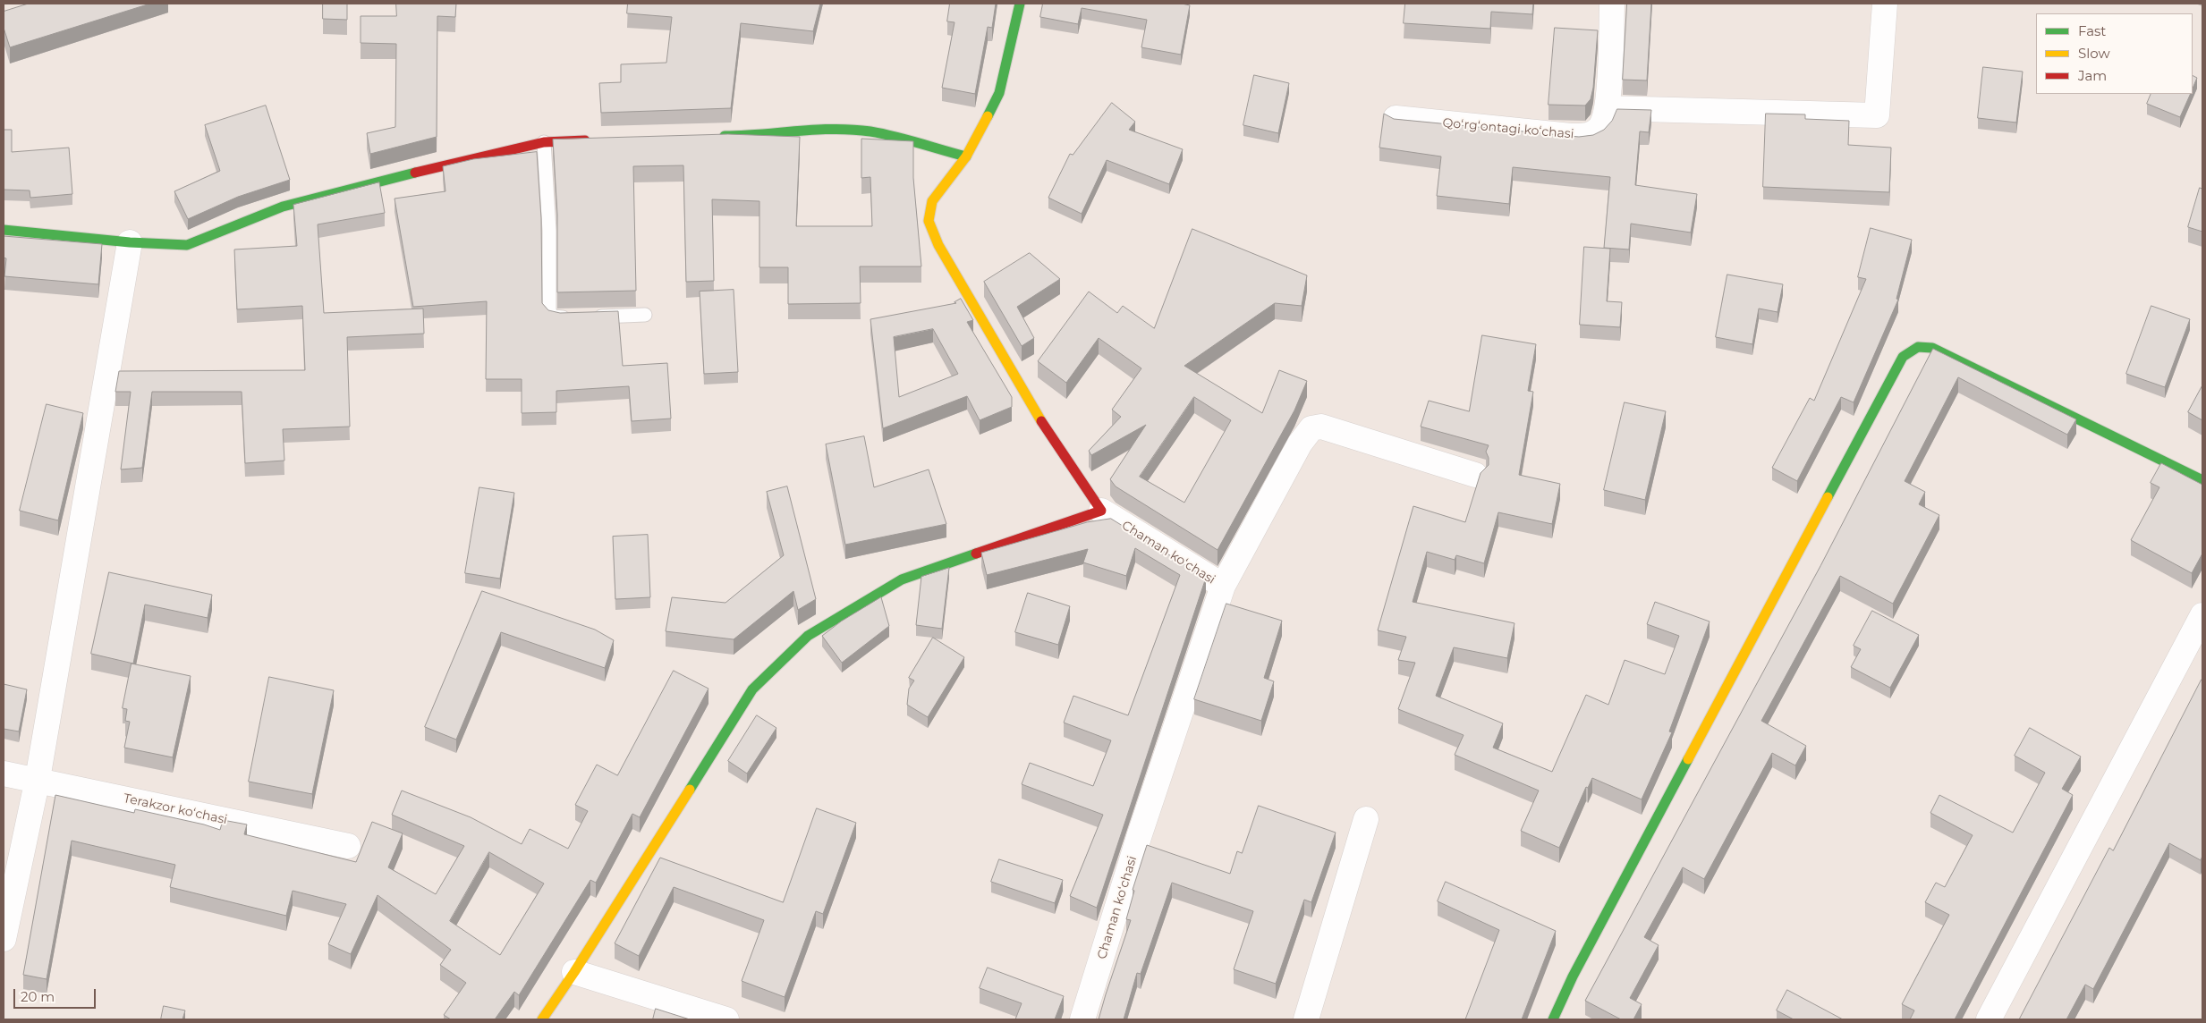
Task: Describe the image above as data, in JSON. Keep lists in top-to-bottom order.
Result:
{
  "streets": {
    "street": ["Qoʻrgʻontagi koʻchasi", "Chaman koʻchasi", "Terakzor koʻchasi"]
  },
  "legend": ["Fast", "Slow", "Jam"],
  "scale_bar": "20 m"
}
